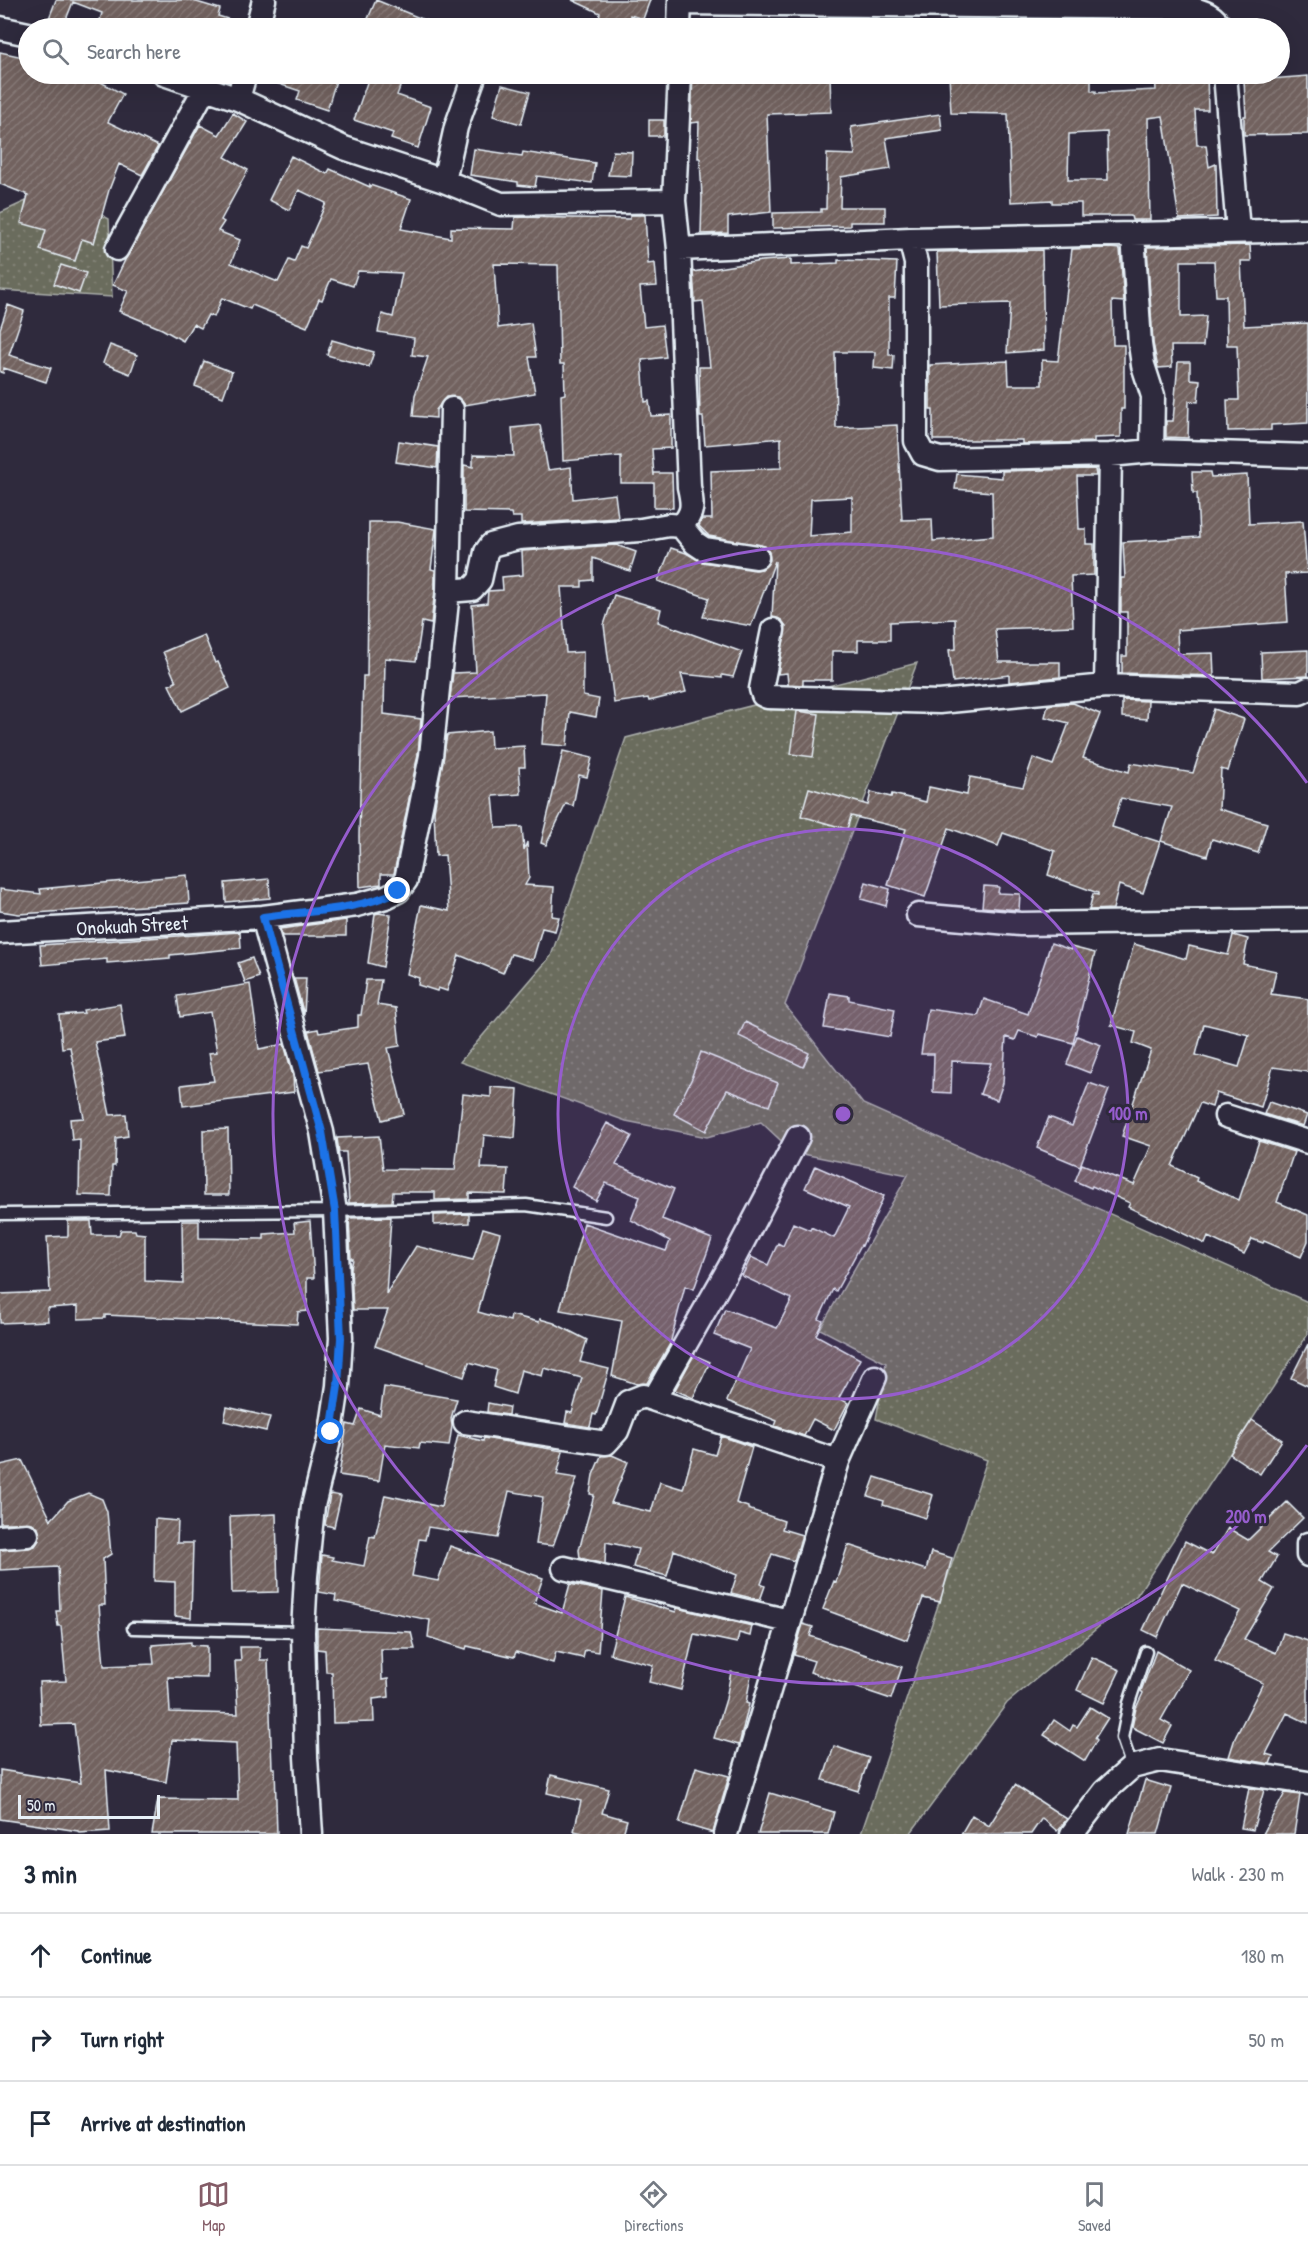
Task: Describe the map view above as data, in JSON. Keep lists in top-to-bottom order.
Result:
{
  "streets": {
    "street": ["Onokuah Street"]
  },
  "scale_bar": "50 m",
  "page": {
    "search": "Search here",
    "scale": "50 m",
    "heading": ["3 min", "Walk · 230 m"],
    "list": [
      ["Continue", "180 m"],
      ["Turn right", "50 m"],
      "Arrive at destination"
    ],
    "nav": ["Map", "Directions", "Saved"]
  },
  "rings": ["100 m", "200 m"]
}
